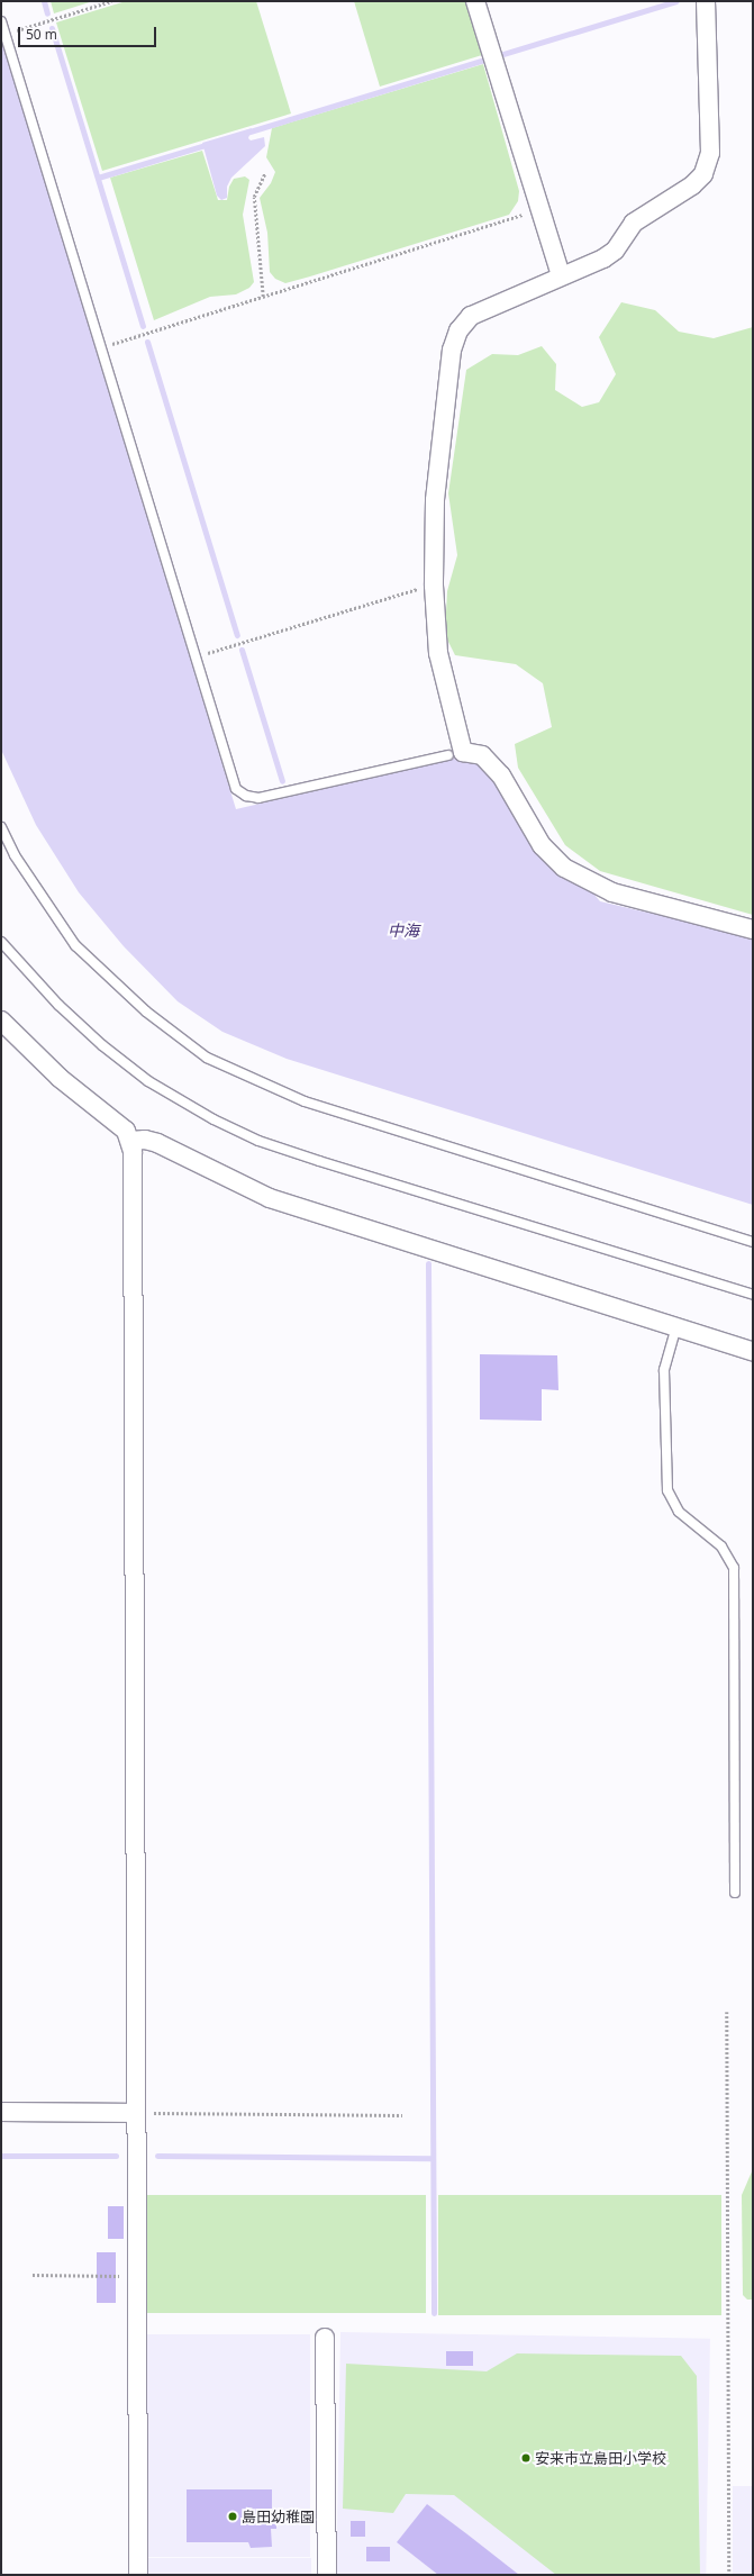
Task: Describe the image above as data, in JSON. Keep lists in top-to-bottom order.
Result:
{
  "water": ["中海"],
  "places": ["安来市立島田小学校", "島田幼稚園"],
  "scale_bar": "50 m"
}
